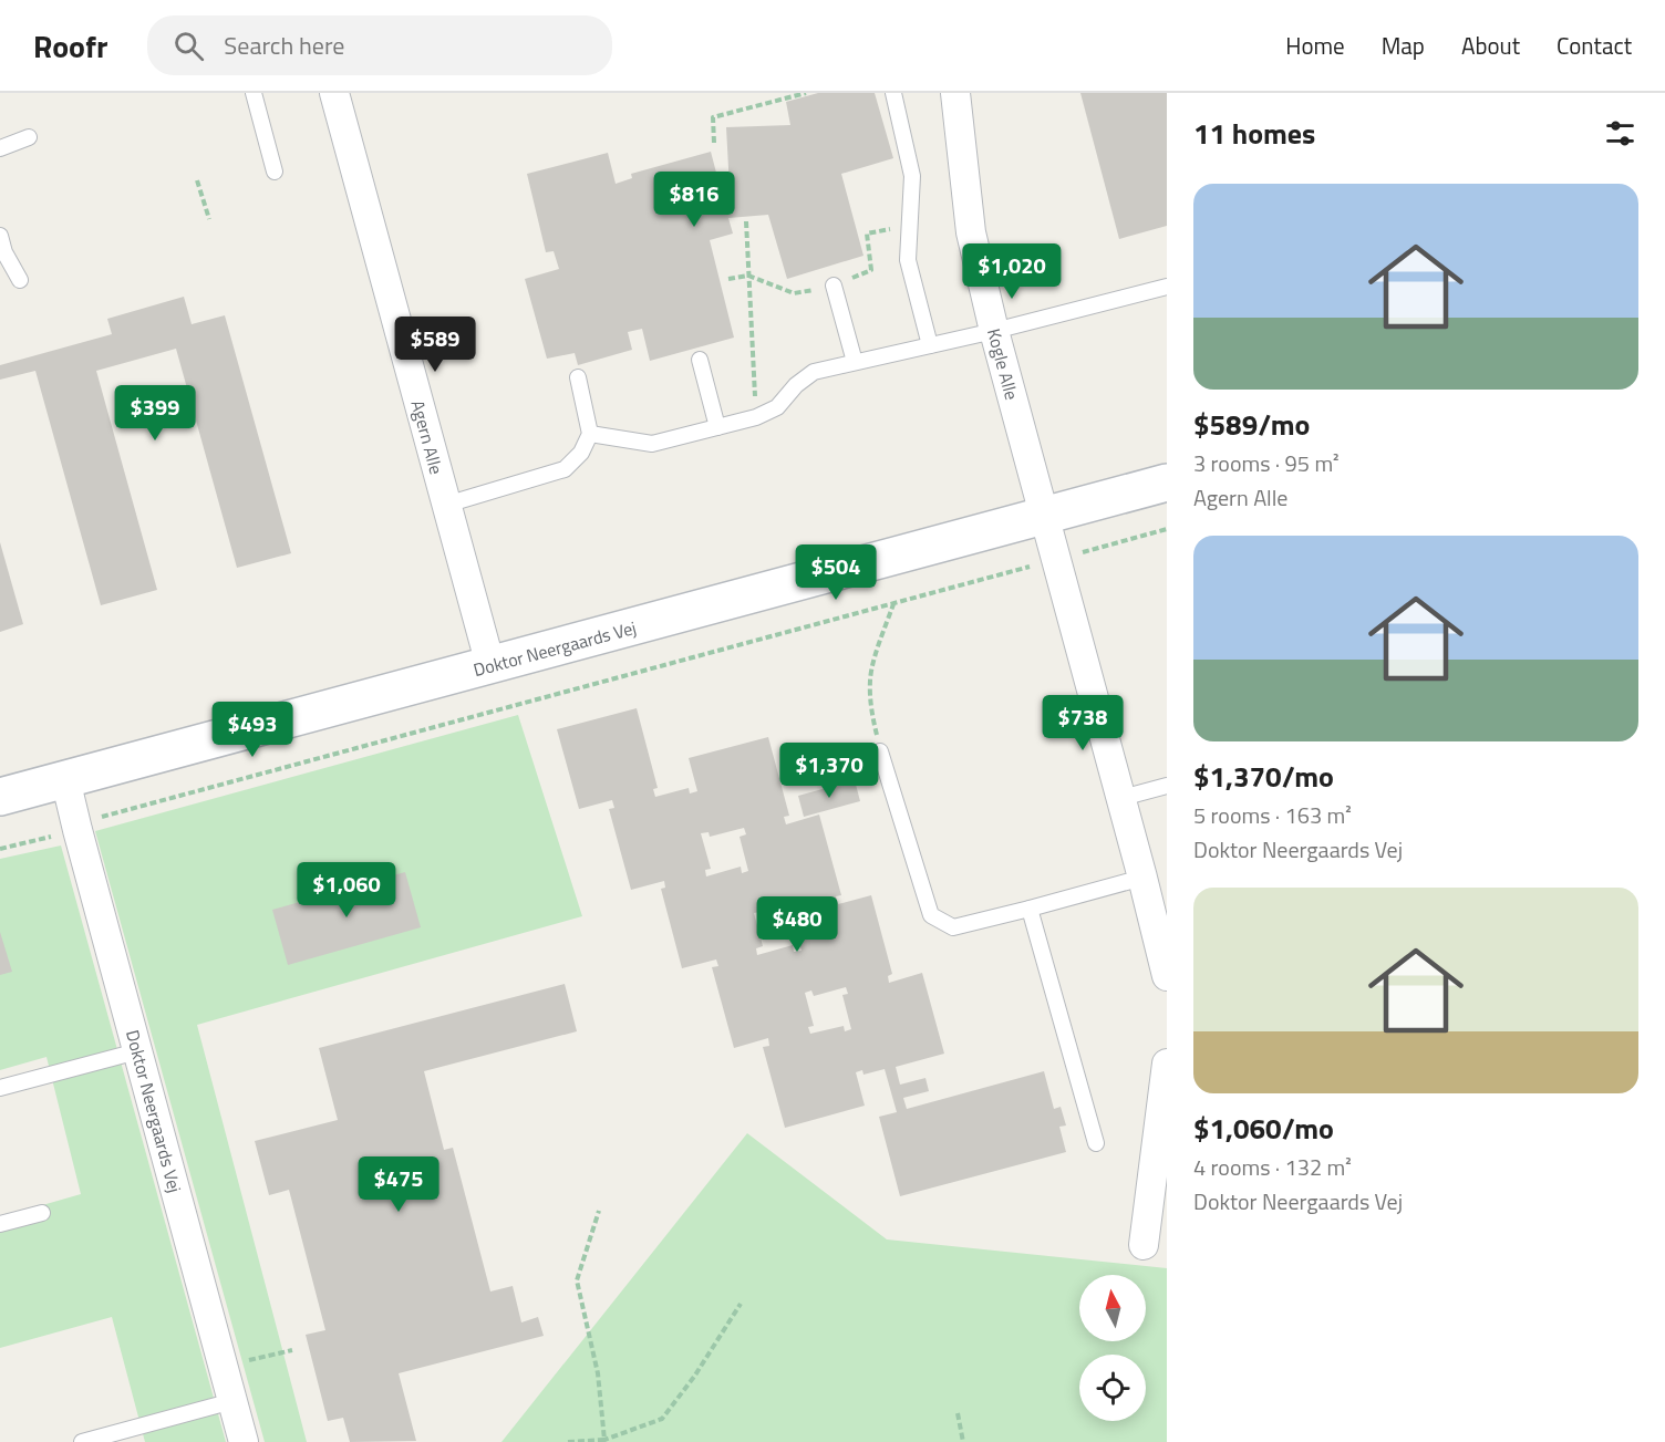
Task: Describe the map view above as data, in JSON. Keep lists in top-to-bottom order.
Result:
{
  "streets": {
    "street": ["Kogle Alle", "Agern Alle", "Doktor Neergaards Vej"]
  },
  "crossings": [
    ["Kogle Alle", "Doktor Neergaards Vej"],
    ["Agern Alle", "Doktor Neergaards Vej"]
  ],
  "north": "top",
  "page": {
    "header": "Roofr",
    "search": "Search here",
    "nav": [
      "Home",
      "Map",
      "About",
      "Contact"
    ],
    "heading": "11 homes",
    "price": [
      "$816",
      "$1,020",
      "$589",
      "$399",
      "$504",
      "$738",
      "$493",
      "$1,370",
      "$1,060",
      "$480",
      "$475"
    ],
    "list": [
      {
        "name": "$589/mo",
        "note": "3 rooms · 95 m² · Agern Alle"
      },
      {
        "name": "$1,370/mo",
        "note": "5 rooms · 163 m² · Doktor Neergaards Vej"
      },
      {
        "name": "$1,060/mo",
        "note": "4 rooms · 132 m² · Doktor Neergaards Vej"
      }
    ]
  }
}
